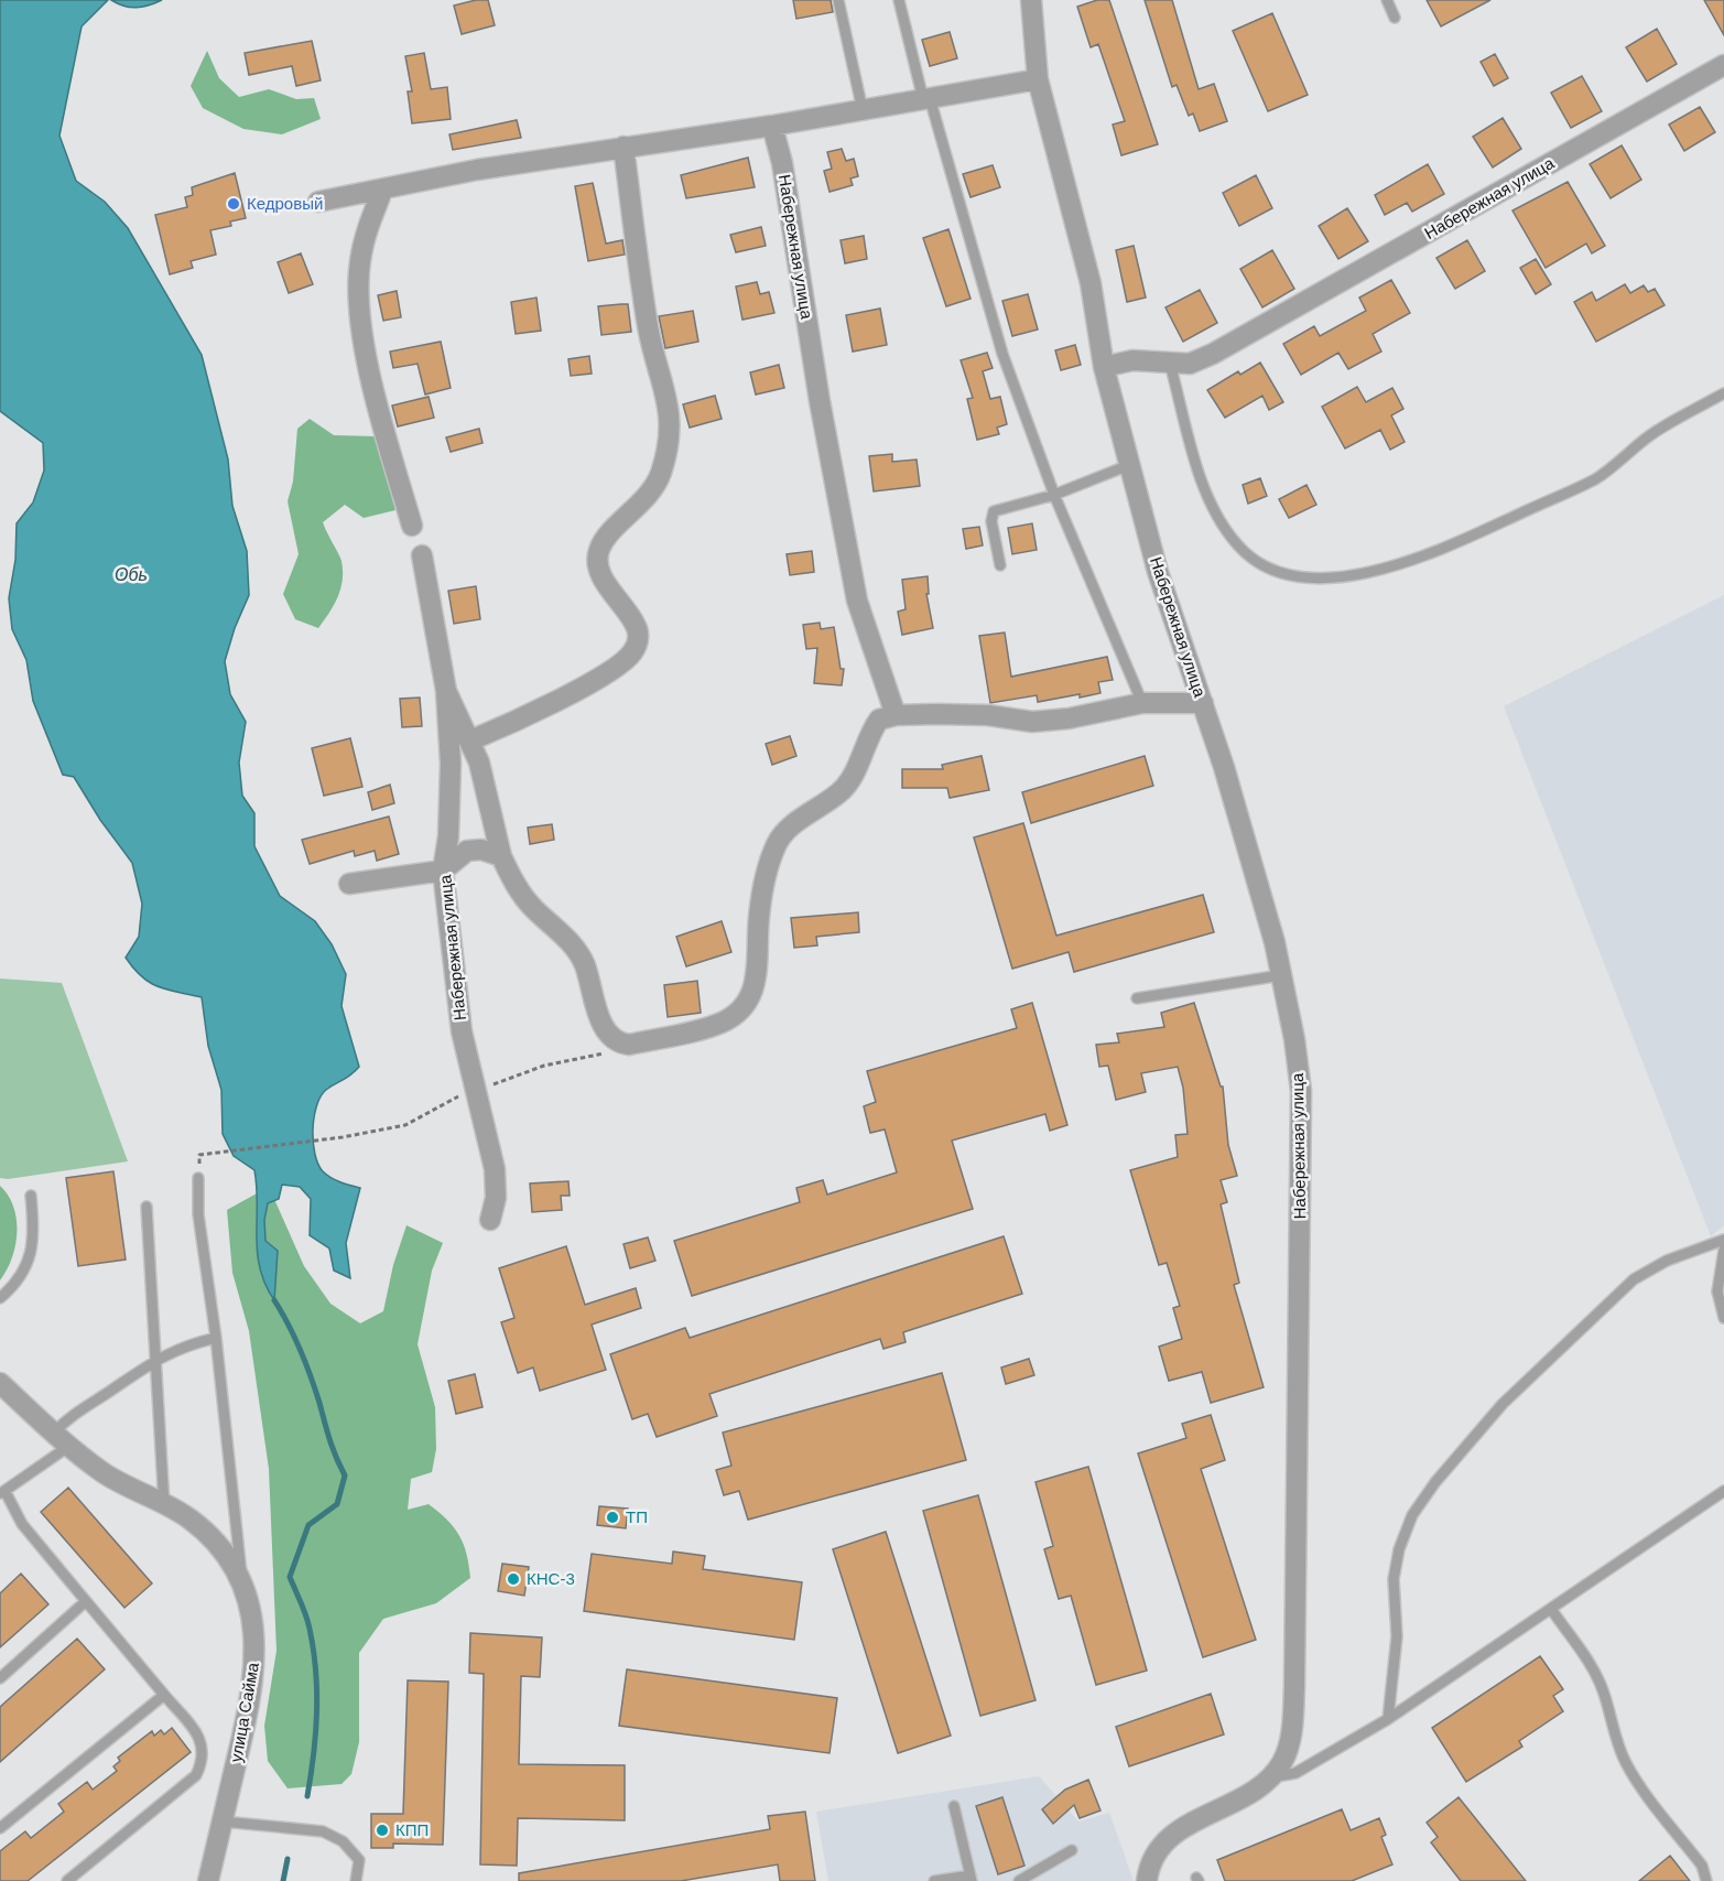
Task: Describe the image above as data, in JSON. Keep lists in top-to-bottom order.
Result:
{
  "streets": {
    "street": ["Набережная улица", "улица Сайма"]
  },
  "water": ["Обь"],
  "places": [
    "Кедровый",
    "ТП",
    "КНС-3",
    "КПП"
  ]
}
